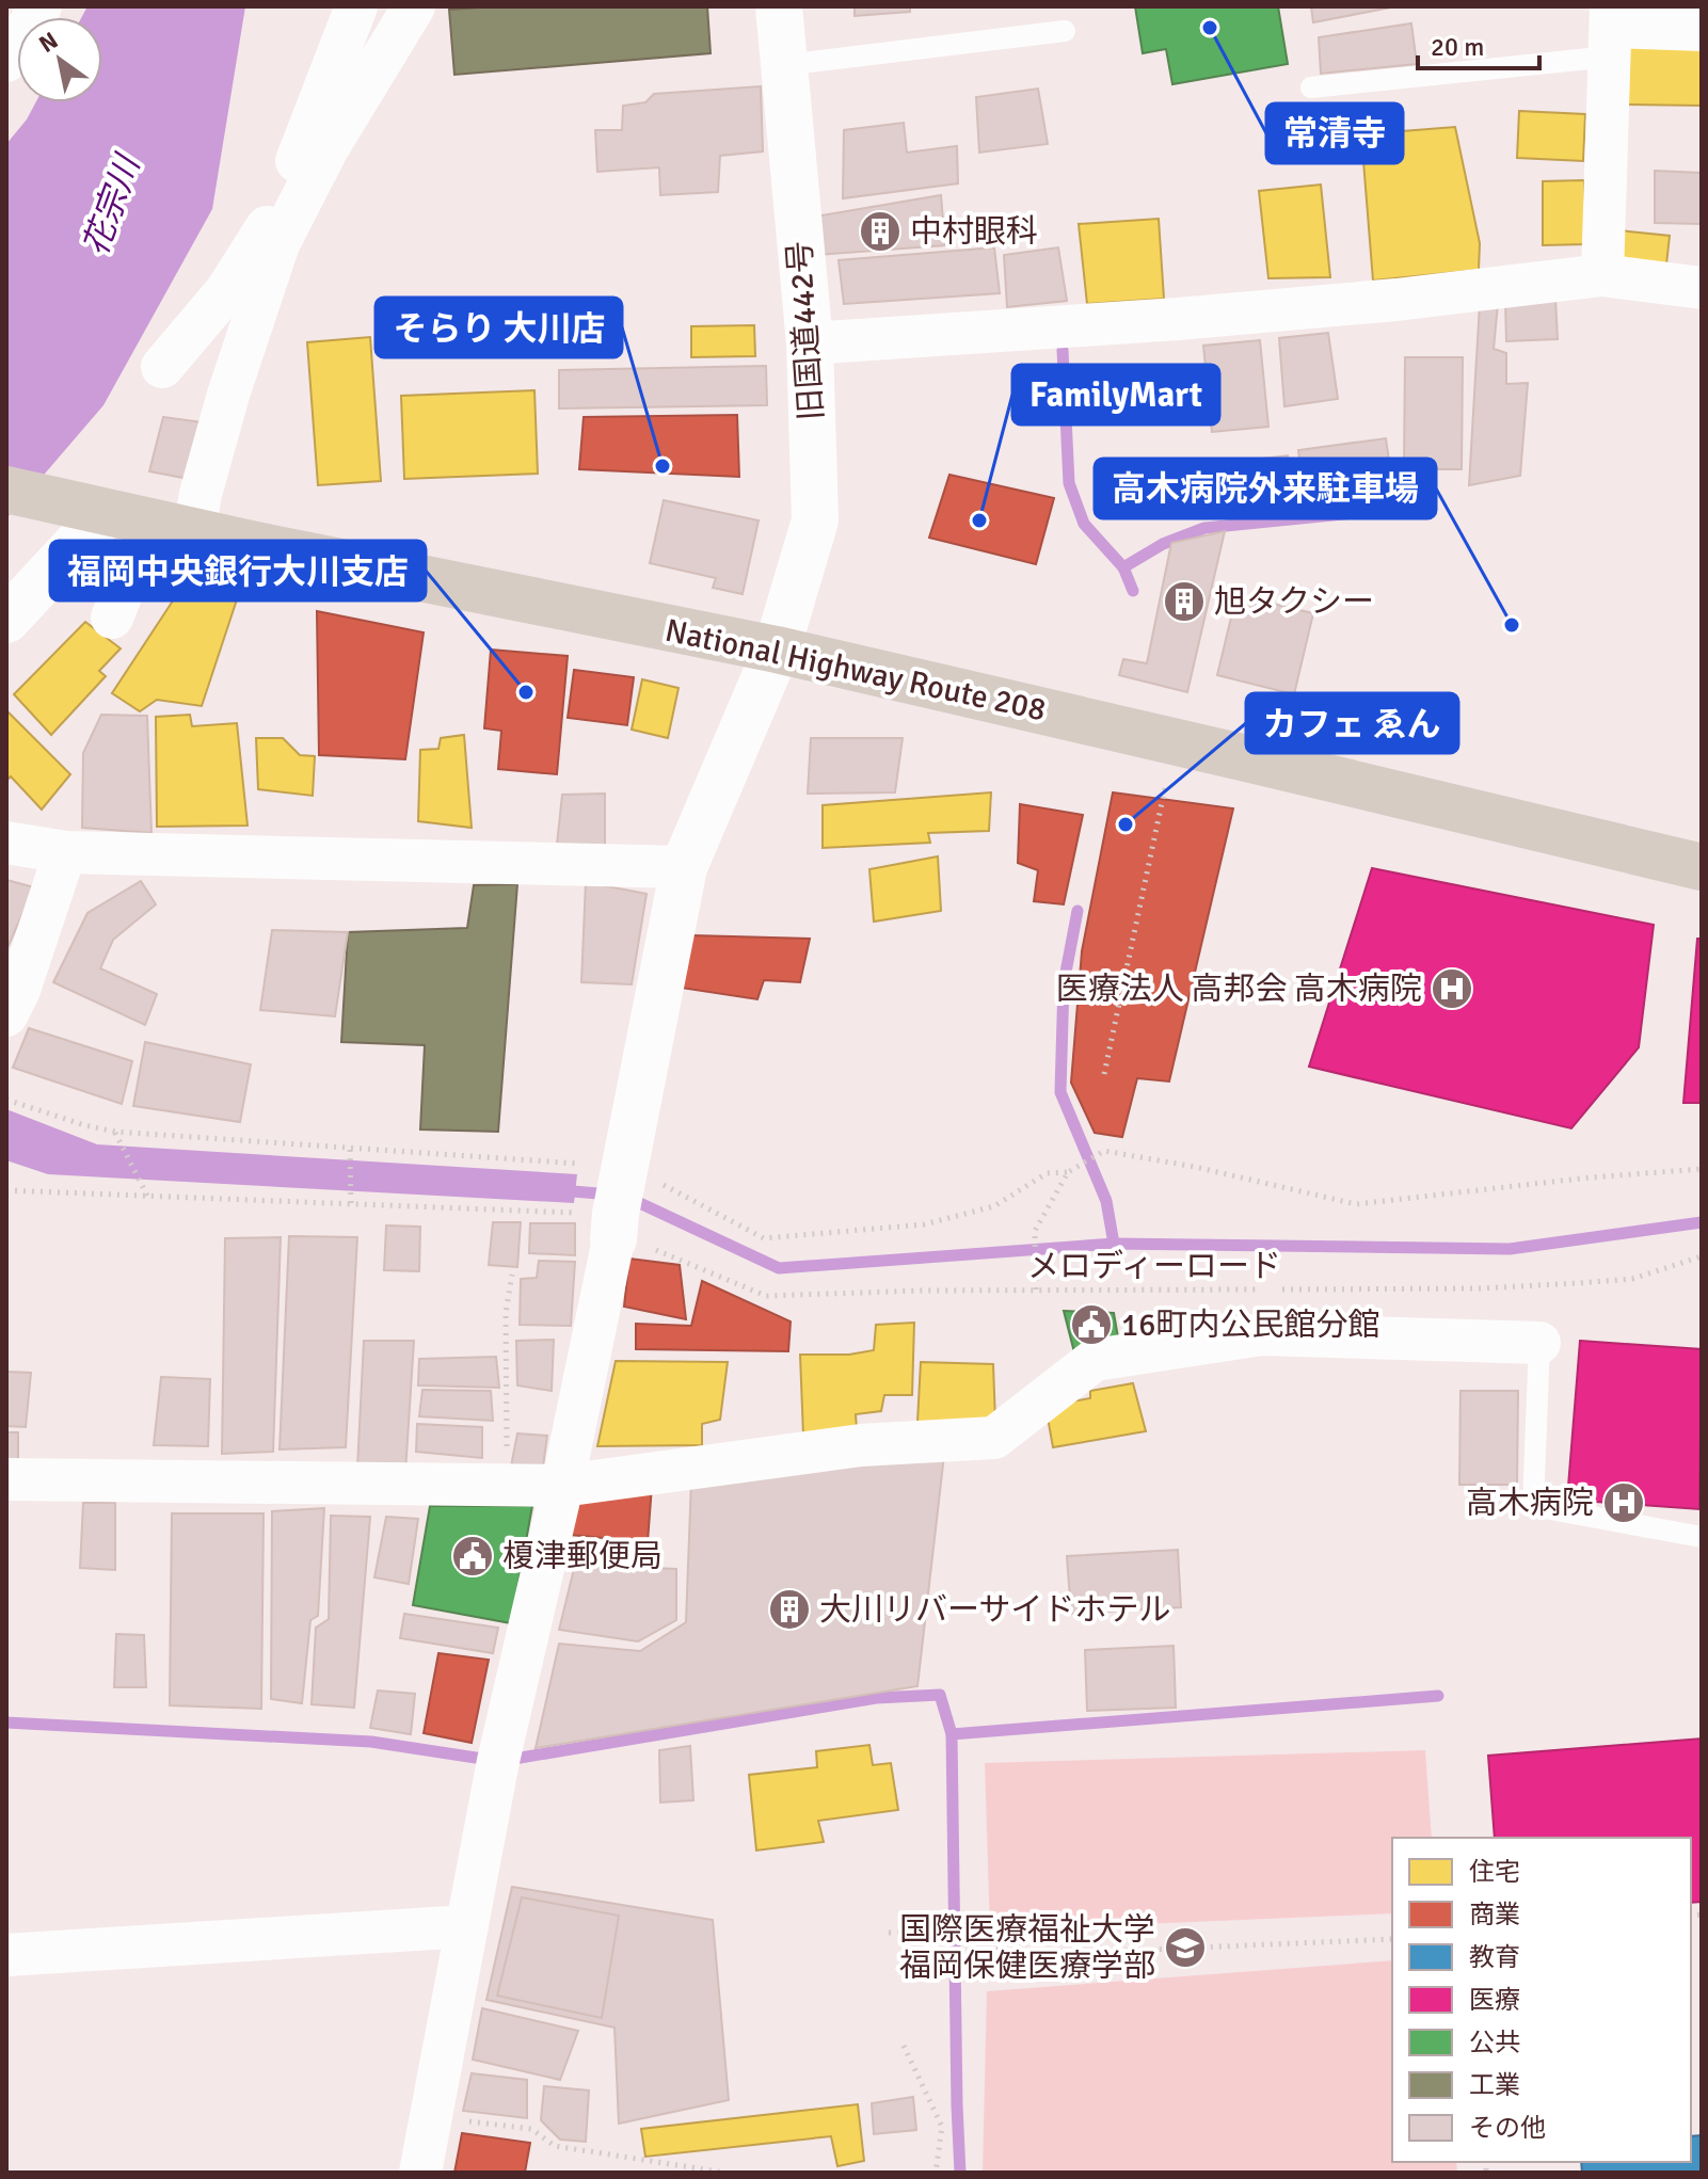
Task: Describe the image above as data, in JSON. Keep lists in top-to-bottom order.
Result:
{
  "streets": {
    "highway": ["National Highway Route 208"],
    "street": ["旧国道442号"],
    "path": ["メロディーロード"]
  },
  "crossings": [
    ["旧国道442号", "National Highway Route 208"],
    ["旧国道442号", "メロディーロード"]
  ],
  "water": ["花宗川"],
  "places": {
    "other": [
      "常清寺",
      "そらり 大川店",
      "FamilyMart",
      "高木病院外来駐車場",
      "福岡中央銀行大川支店",
      "カフェ ゑん"
    ],
    "building": ["中村眼科", "旭タクシー", "大川リバーサイドホテル"],
    "hospital": ["医療法人 高邦会 高木病院", "高木病院"],
    "public building": ["16町内公民館分館", "榎津郵便局"],
    "school or university": ["国際医療福祉大学 福岡保健医療学部"]
  },
  "legend": [
    "住宅",
    "商業",
    "教育",
    "医療",
    "公共",
    "工業",
    "その他"
  ],
  "scale_bar": "20 m",
  "north": "top left"
}
